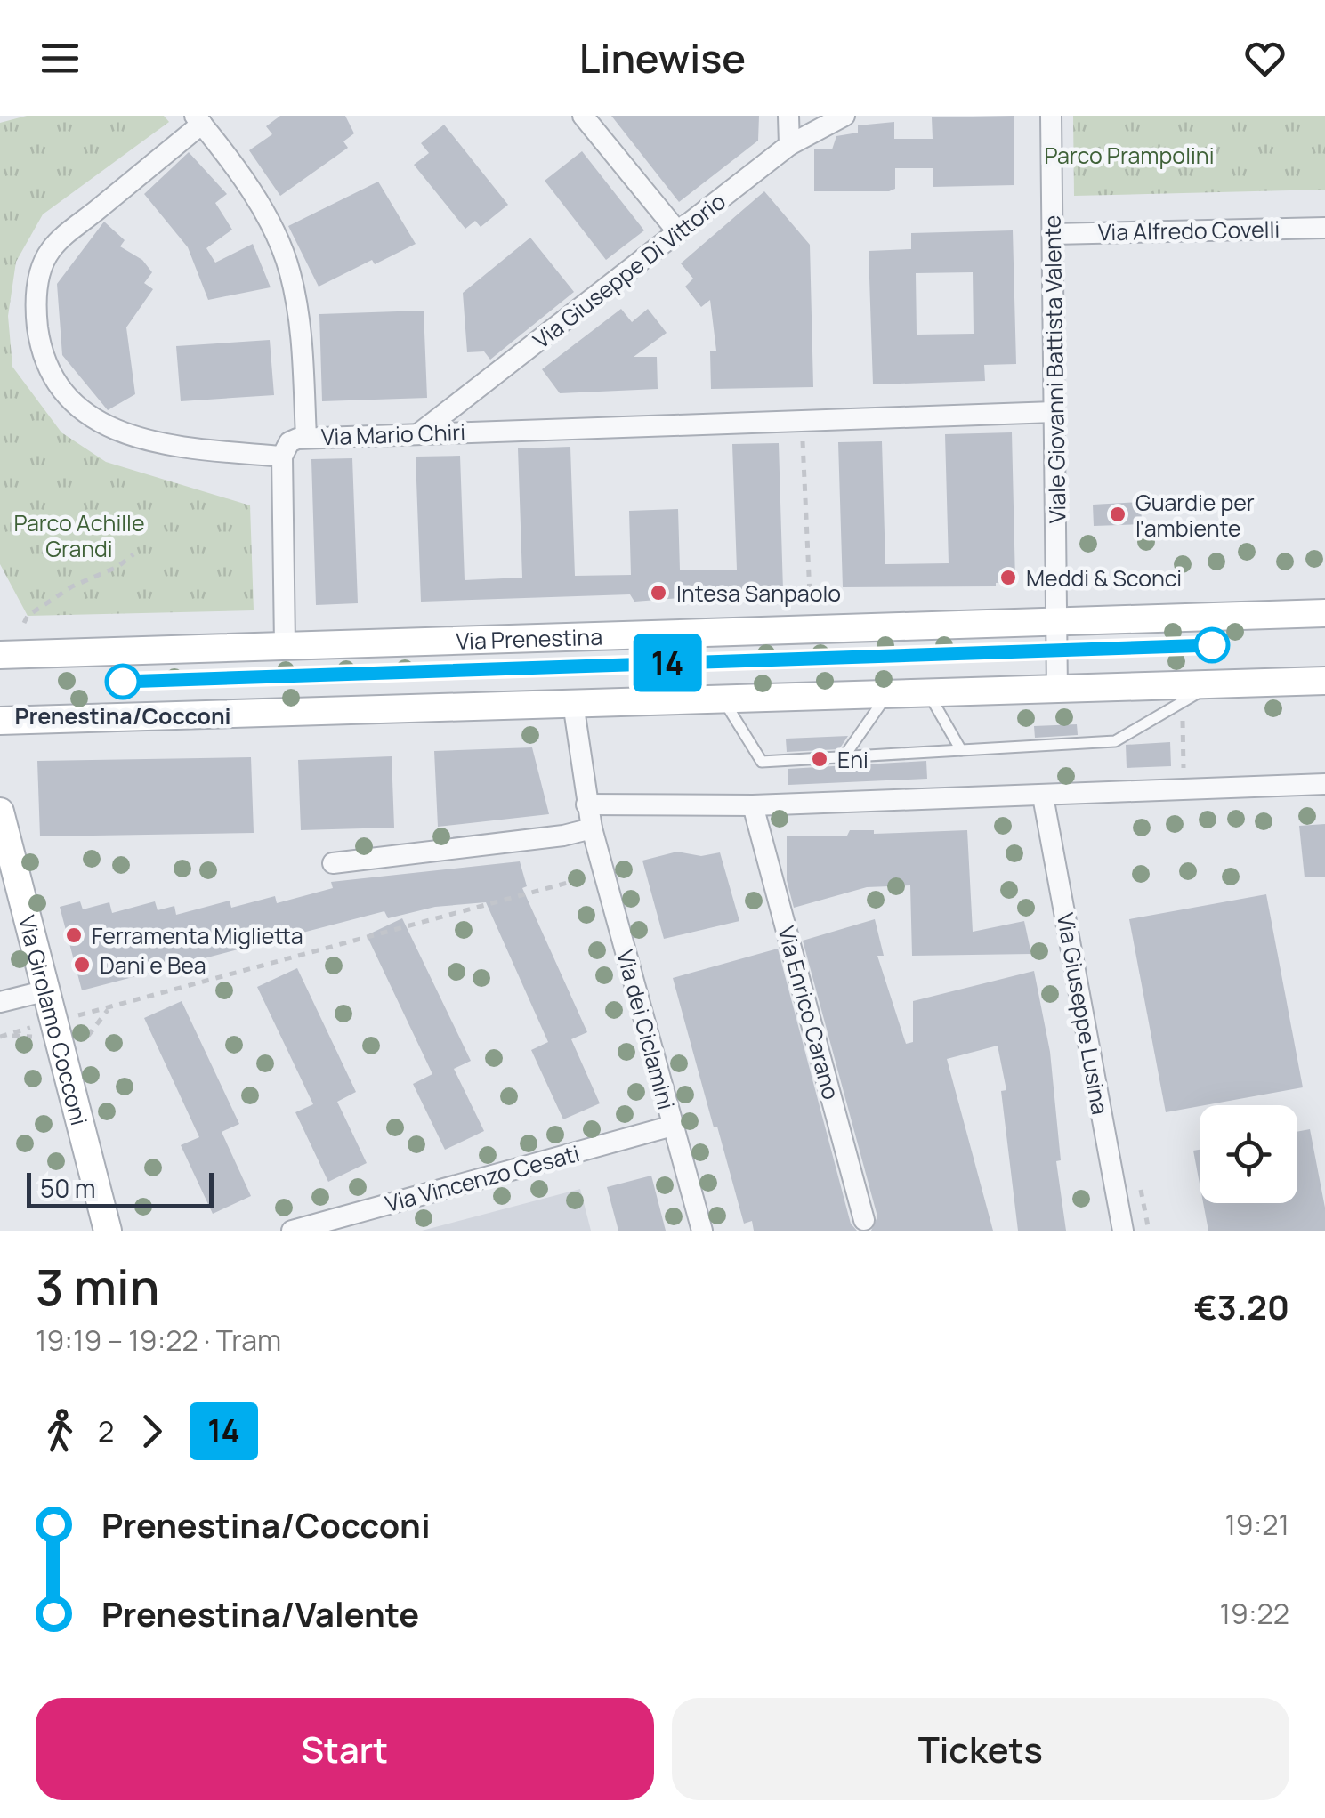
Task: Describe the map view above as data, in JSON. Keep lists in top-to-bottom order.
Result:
{
  "streets": {
    "main road": ["Via Prenestina", "Via Girolamo Cocconi"],
    "street": [
      "Via Alfredo Covelli",
      "Via Giuseppe Di Vittorio",
      "Viale Giovanni Battista Valente",
      "Via Mario Chiri",
      "Via Enrico Carano",
      "Via Giuseppe Lusina",
      "Via dei Ciclamini",
      "Via Vincenzo Cesati"
    ]
  },
  "crossings": [
    ["Via Alfredo Covelli", "Viale Giovanni Battista Valente"],
    ["Via Giuseppe Di Vittorio", "Via Mario Chiri"],
    ["Viale Giovanni Battista Valente", "Via Mario Chiri"],
    ["Viale Giovanni Battista Valente", "Via Prenestina"],
    ["Via dei Ciclamini", "Via Vincenzo Cesati"]
  ],
  "parks": ["Parco Prampolini", "Parco Achille Grandi"],
  "places": [
    "Guardie per l'ambiente",
    "Meddi & Sconci",
    "Intesa Sanpaolo",
    "Prenestina/Cocconi",
    "Eni",
    "Ferramenta Miglietta",
    "Dani e Bea"
  ],
  "lines": ["tram line 14"],
  "scale_bar": "50 m",
  "page": {
    "header": "Linewise",
    "on_map": "14",
    "scale": "50 m",
    "heading": ["3 min", "19:19 – 19:22 · Tram", "€3.20"],
    "legs": ["2", "14"],
    "list": [
      {
        "name": "Prenestina/Cocconi",
        "value": "19:21"
      },
      {
        "name": "Prenestina/Valente",
        "value": "19:22"
      }
    ],
    "buttons": ["Start", "Tickets"]
  }
}
